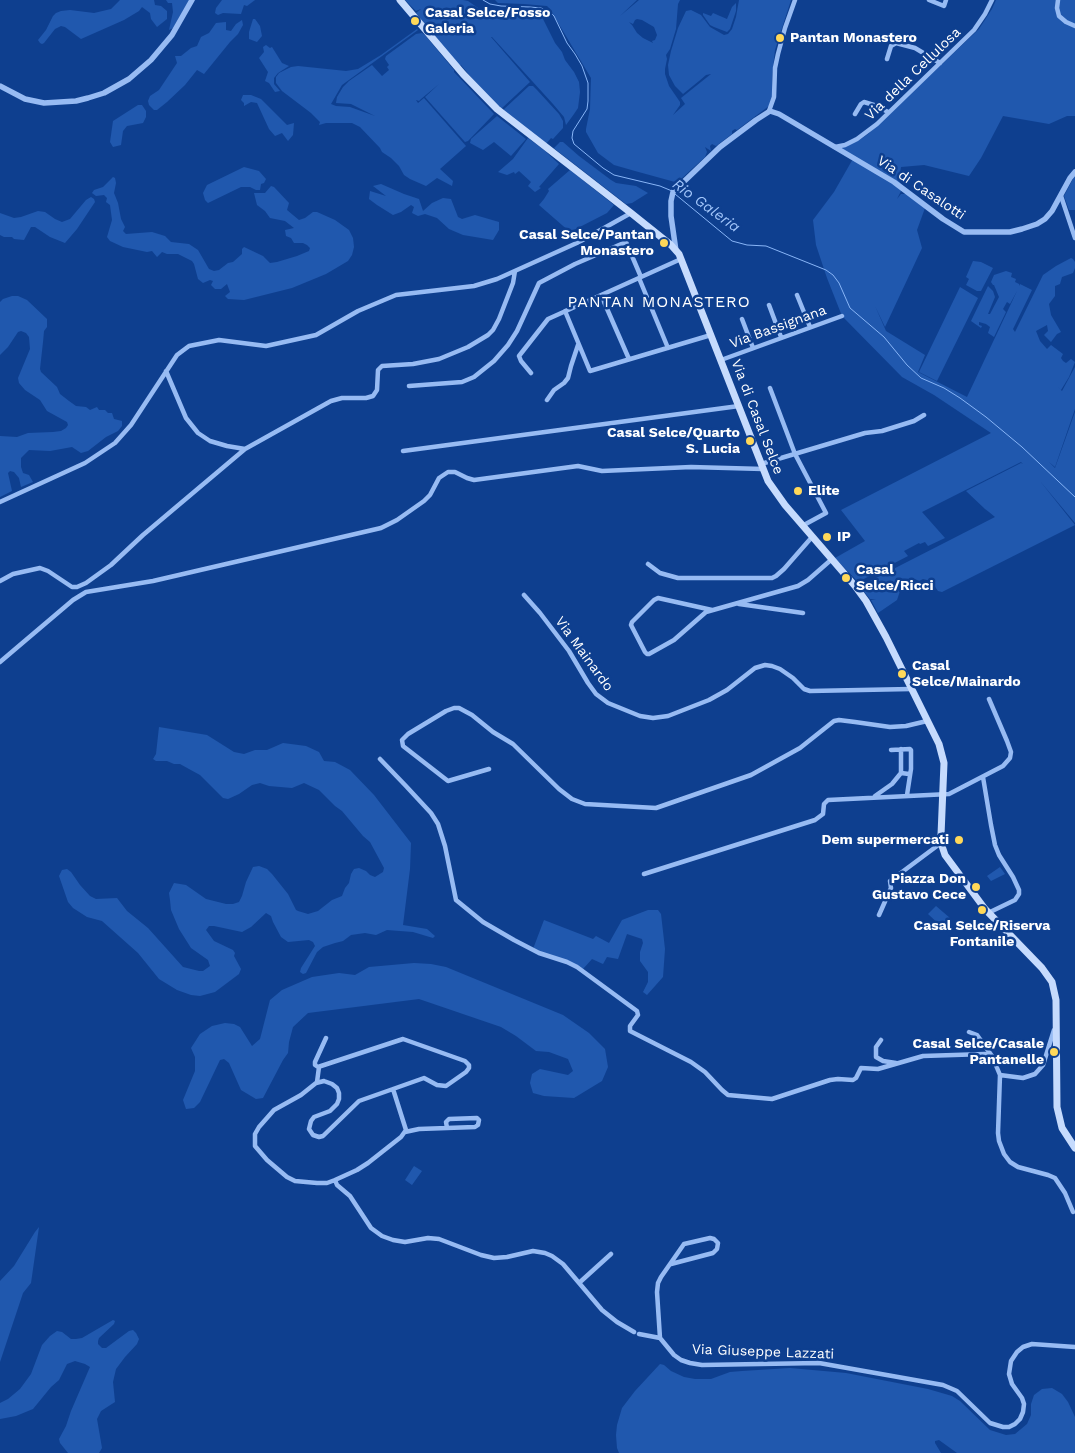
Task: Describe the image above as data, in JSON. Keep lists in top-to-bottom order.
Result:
{
  "streets": {
    "main road": ["Via di Casal Selce"],
    "street": [
      "Via della Cellulosa",
      "Via di Casalotti",
      "Via Bassignana",
      "Via Mainardo",
      "Via Giuseppe Lazzati"
    ]
  },
  "crossings": [
    ["Via della Cellulosa", "Via di Casalotti"],
    ["Via Bassignana", "Via di Casal Selce"],
    ["Via di Casal Selce", "Via Mainardo"]
  ],
  "districts": ["PANTAN MONASTERO"],
  "water": ["Rio Galeria"],
  "places": [
    "Casal Selce/Fosso Galeria",
    "Pantan Monastero",
    "Casal Selce/Pantan Monastero",
    "Casal Selce/Quarto S. Lucia",
    "Elite",
    "IP",
    "Casal Selce/Ricci",
    "Casal Selce/Mainardo",
    "Dem supermercati",
    "Piazza Don Gustavo Cece",
    "Casal Selce/Riserva Fontanile",
    "Casal Selce/Casale Pantanelle"
  ]
}
